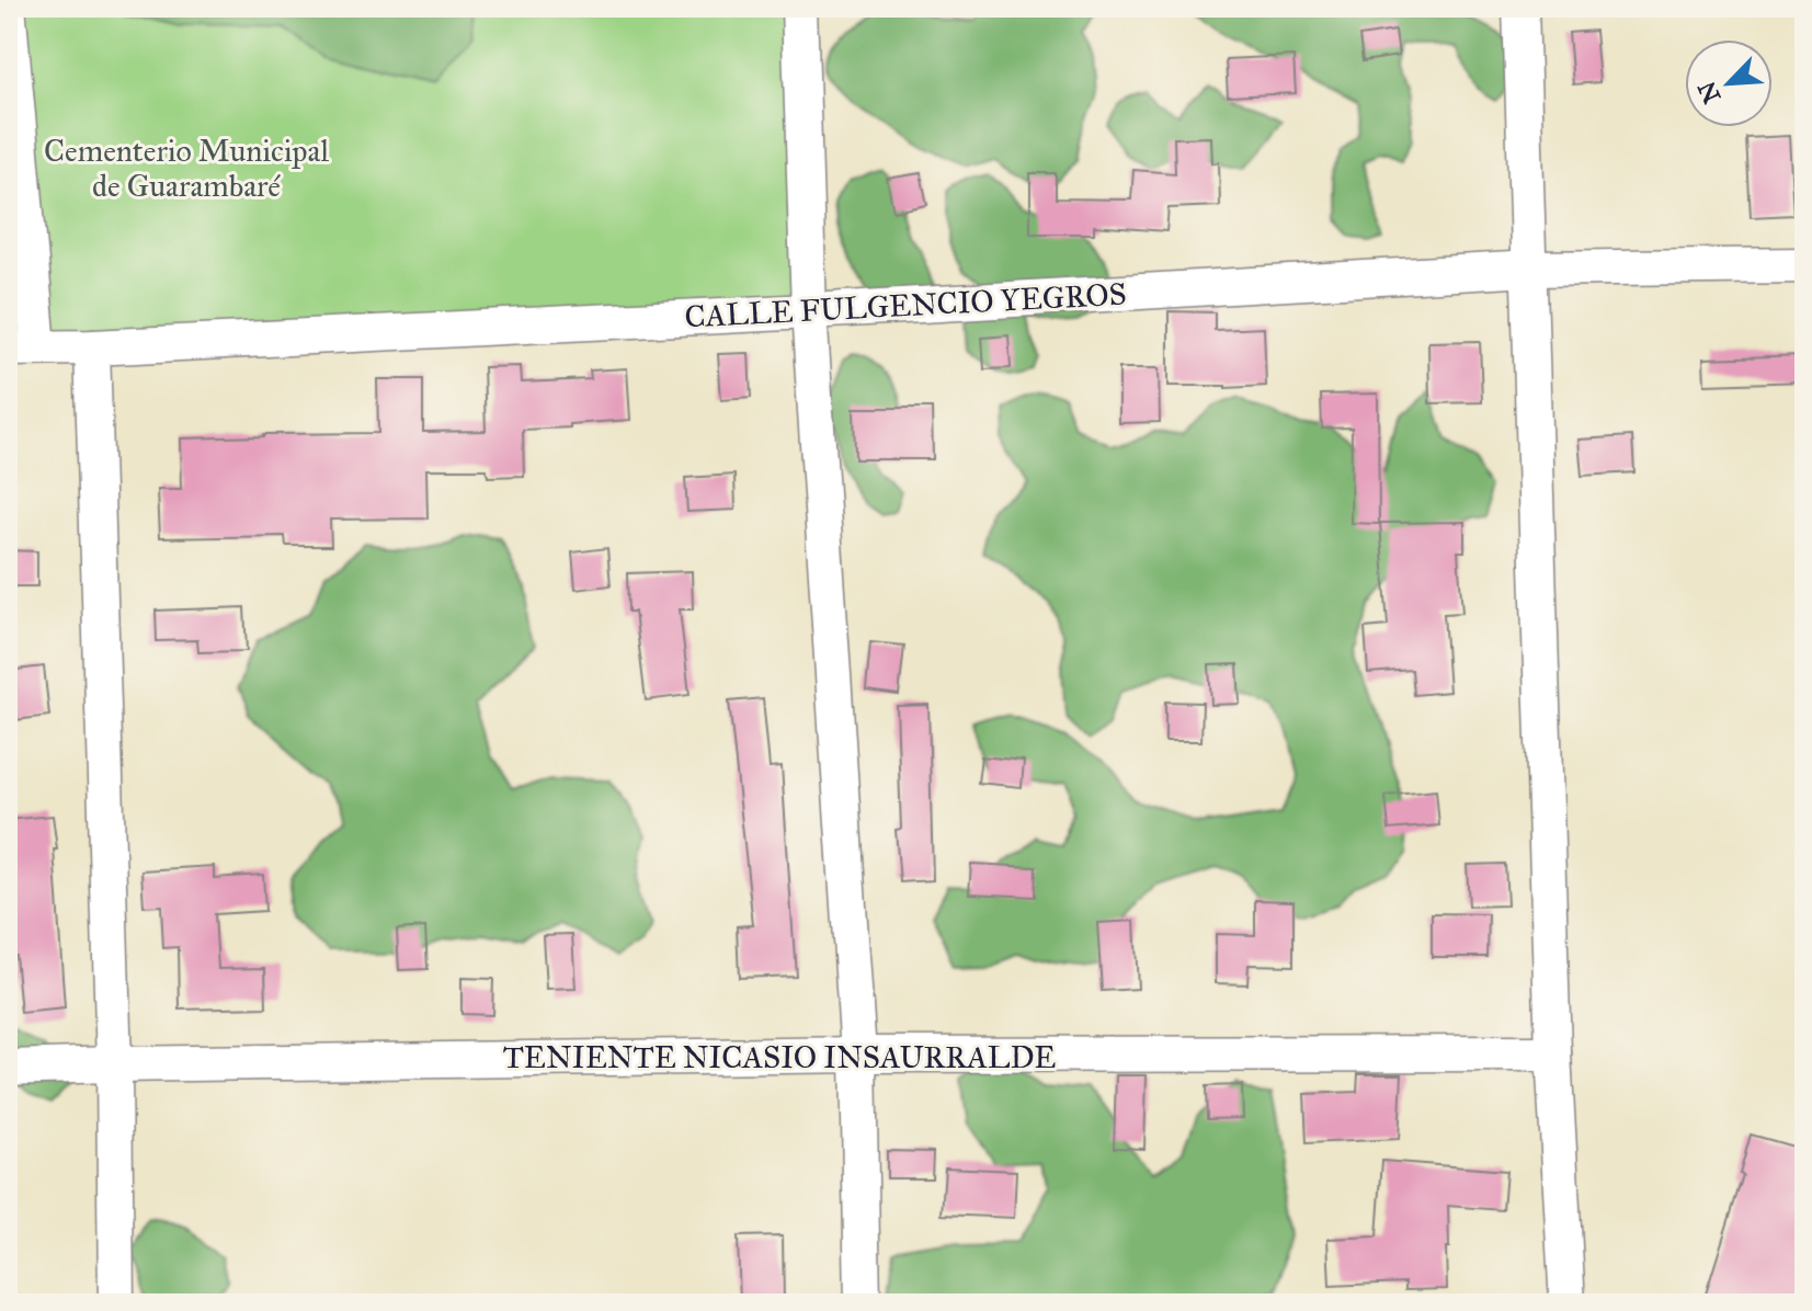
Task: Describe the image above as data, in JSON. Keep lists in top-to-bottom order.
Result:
{
  "streets": {
    "street": ["CALLE FULGENCIO YEGROS", "TENIENTE NICASIO INSAURRALDE"]
  },
  "parks": ["Cementerio Municipal de Guarambaré"],
  "north": "bottom left"
}
